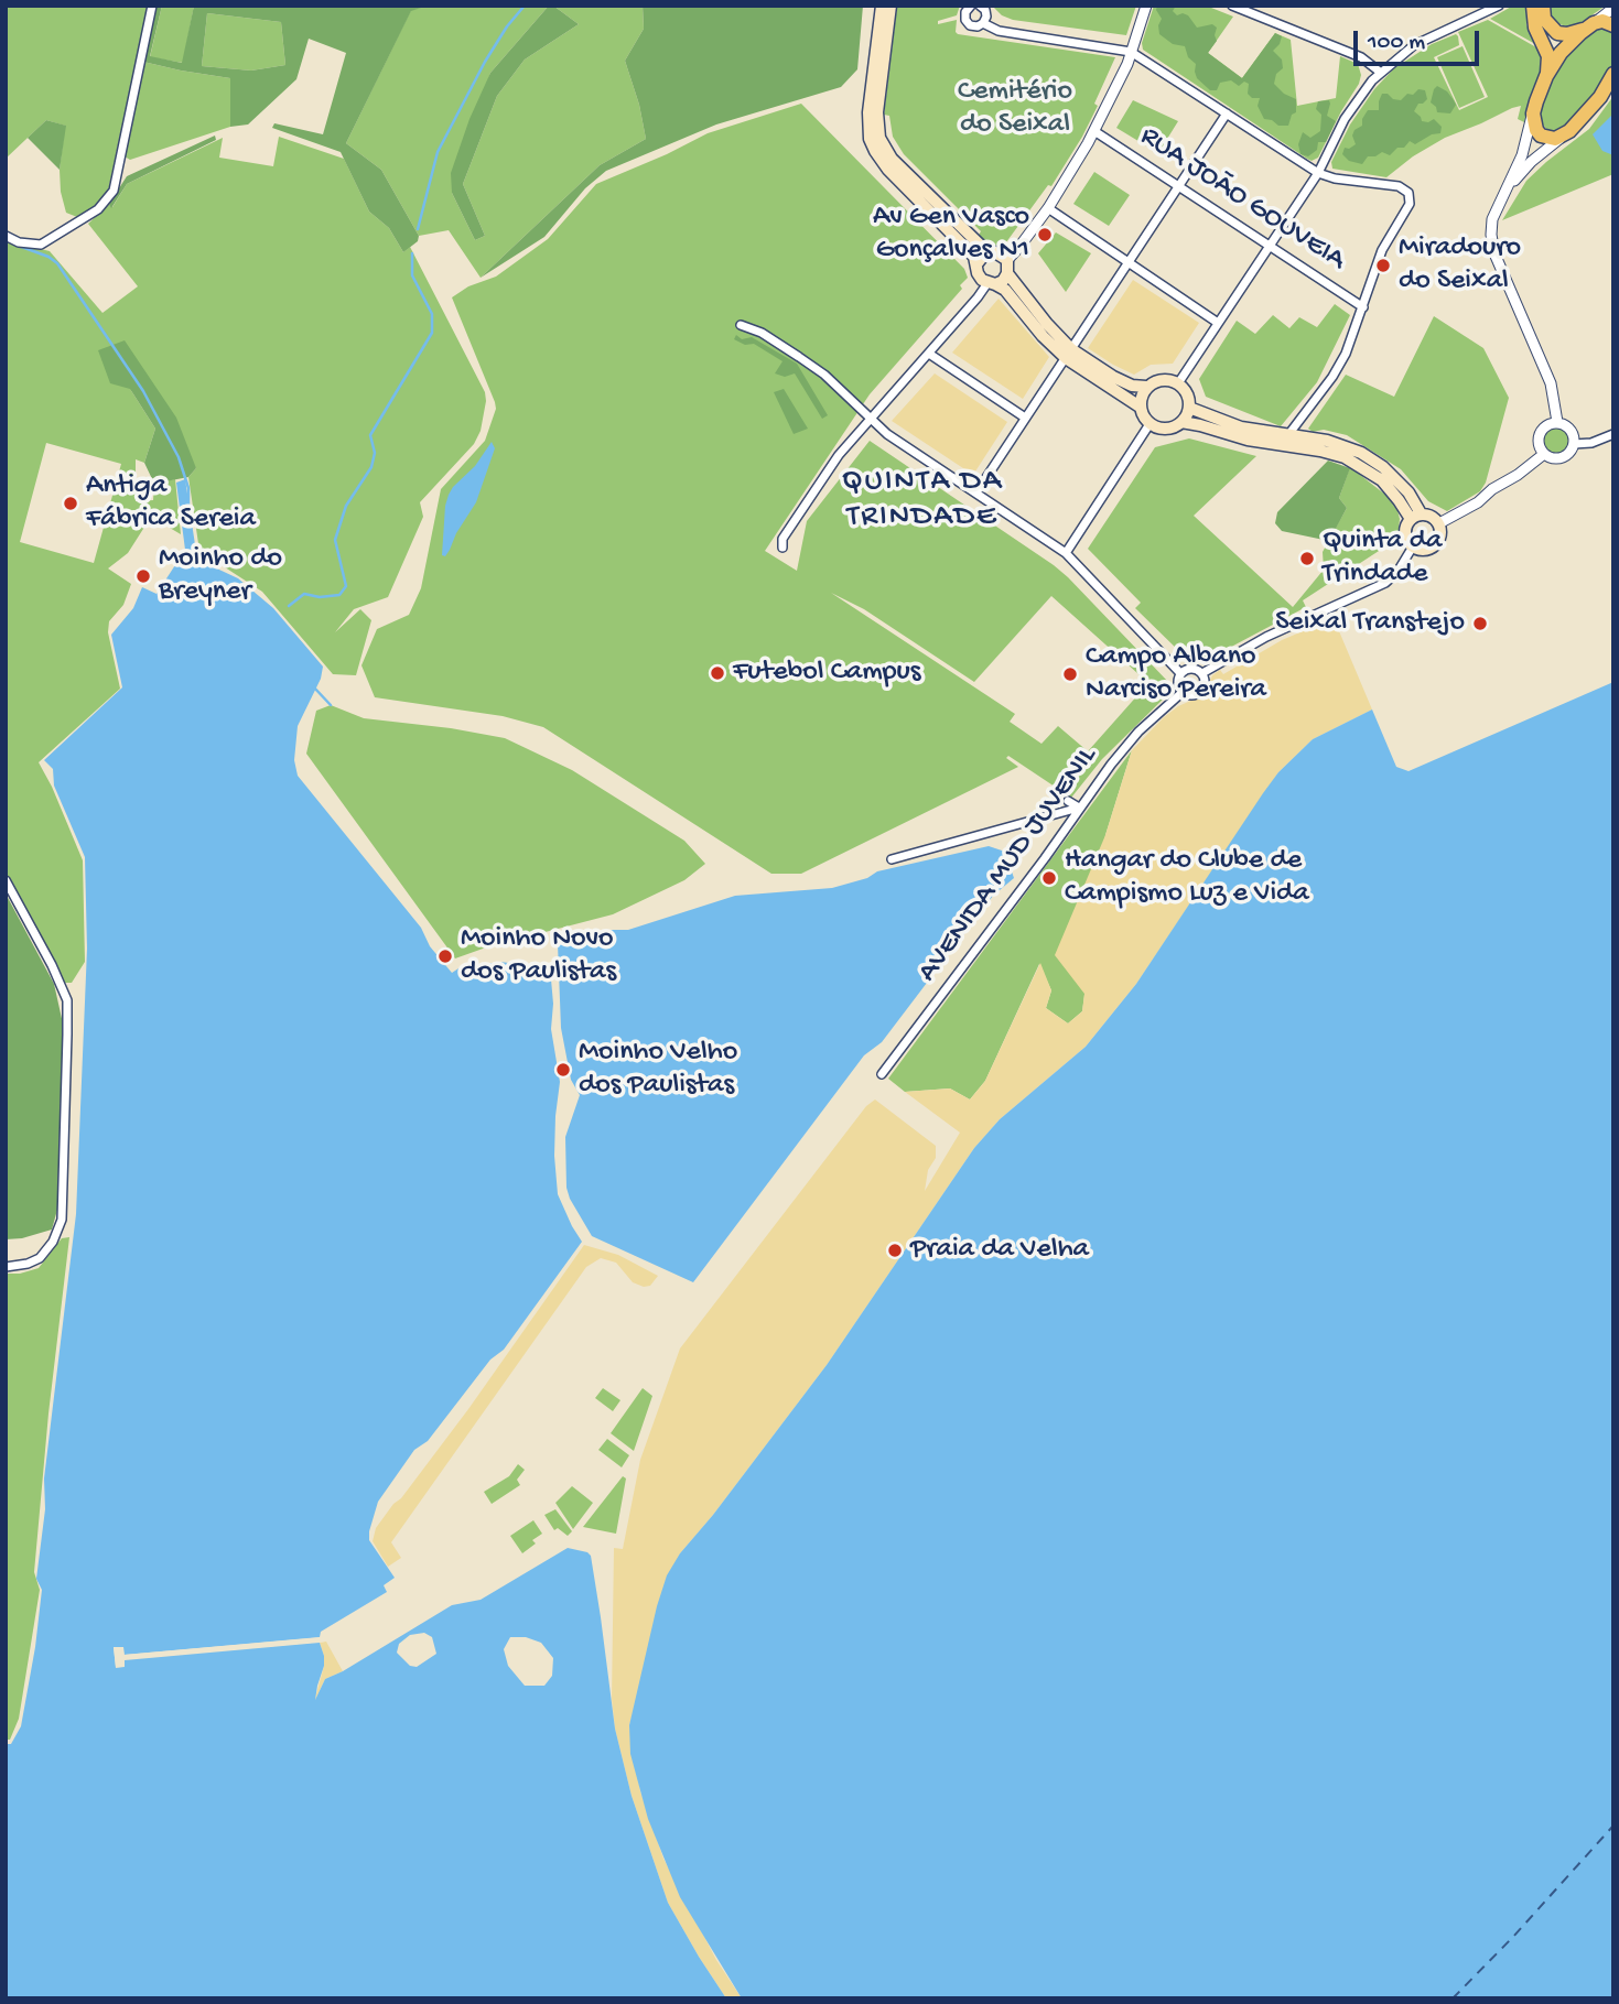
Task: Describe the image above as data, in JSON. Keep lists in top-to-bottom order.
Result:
{
  "streets": {
    "street": ["RUA JOÃO GOUVEIA", "AVENIDA MUD JUVENIL"]
  },
  "districts": ["QUINTA DA TRINDADE"],
  "parks": ["Cemitério do Seixal"],
  "places": [
    "Av Gen Vasco Gonçalves N1",
    "Miradouro do Seixal",
    "Antiga Fábrica Sereia",
    "Quinta da Trindade",
    "Moinho do Breyner",
    "Seixal Transtejo",
    "Futebol Campus",
    "Campo Albano Narciso Pereira",
    "Hangar do Clube de Campismo Luz e Vida",
    "Moinho Novo dos Paulistas",
    "Moinho Velho dos Paulistas",
    "Praia da Velha"
  ],
  "scale_bar": "100 m"
}
